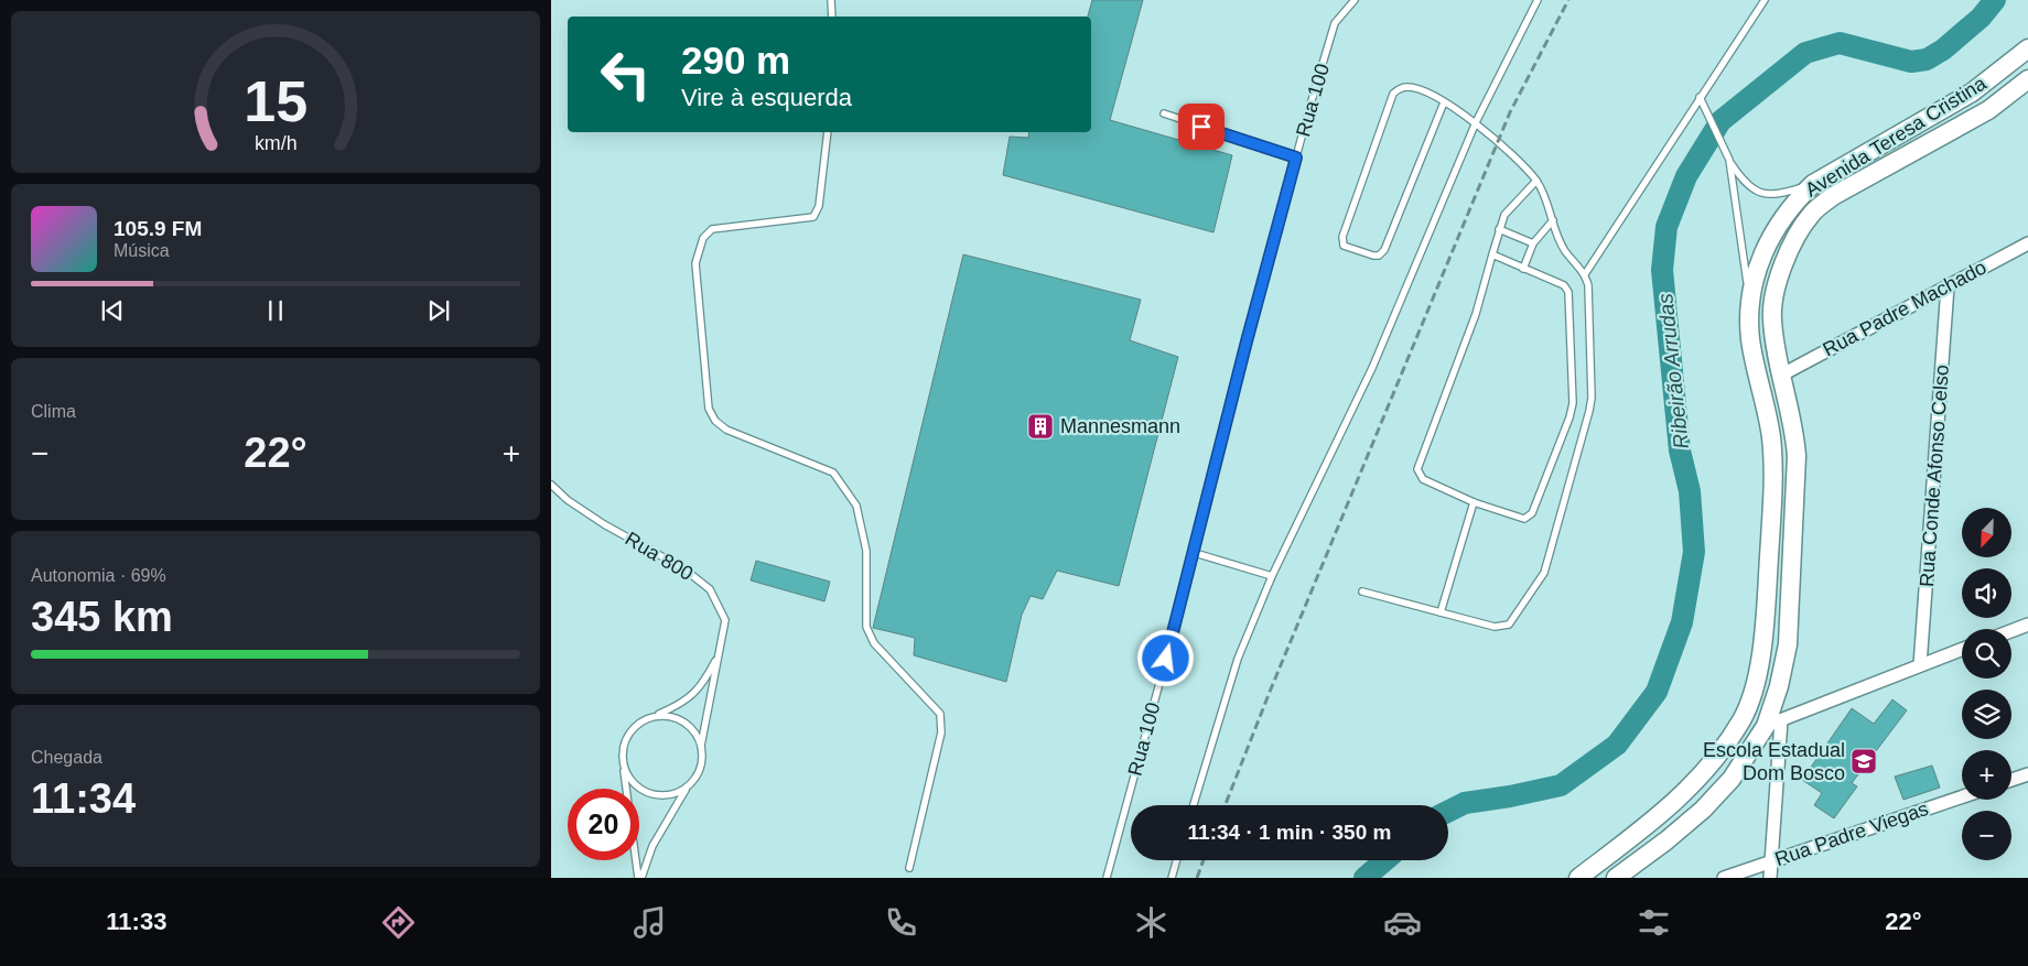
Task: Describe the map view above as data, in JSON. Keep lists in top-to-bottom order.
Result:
{
  "streets": {
    "main road": ["Avenida Teresa Cristina"],
    "street": ["Rua Padre Machado", "Rua Conde Afonso Celso", "Rua Padre Viegas"],
    "lane": ["Rua 100", "Rua 800"]
  },
  "crossings": [
    ["Avenida Teresa Cristina", "Rua Padre Machado"],
    ["Rua Padre Machado", "Rua Conde Afonso Celso"]
  ],
  "water": ["Ribeirão Arrudas"],
  "places": {
    "building": ["Mannesmann"],
    "school or university": ["Escola Estadual Dom Bosco"]
  },
  "north": "bottom left",
  "page": {
    "turn": ["290 m", "Vire à esquerda"],
    "song": ["105.9 FM", "Música"],
    "tile": [
      "Clima",
      ["Autonomia · 69%", "345 km"],
      ["Chegada", "11:34"]
    ],
    "heat": ["−", "22°", "+"],
    "map_buttons": ["+", "−"],
    "limit": "20",
    "trip": "11:34 · 1 min · 350 m",
    "tabs": ["11:33", "22°"],
    "gauge": ["15", "km/h"]
  }
}
